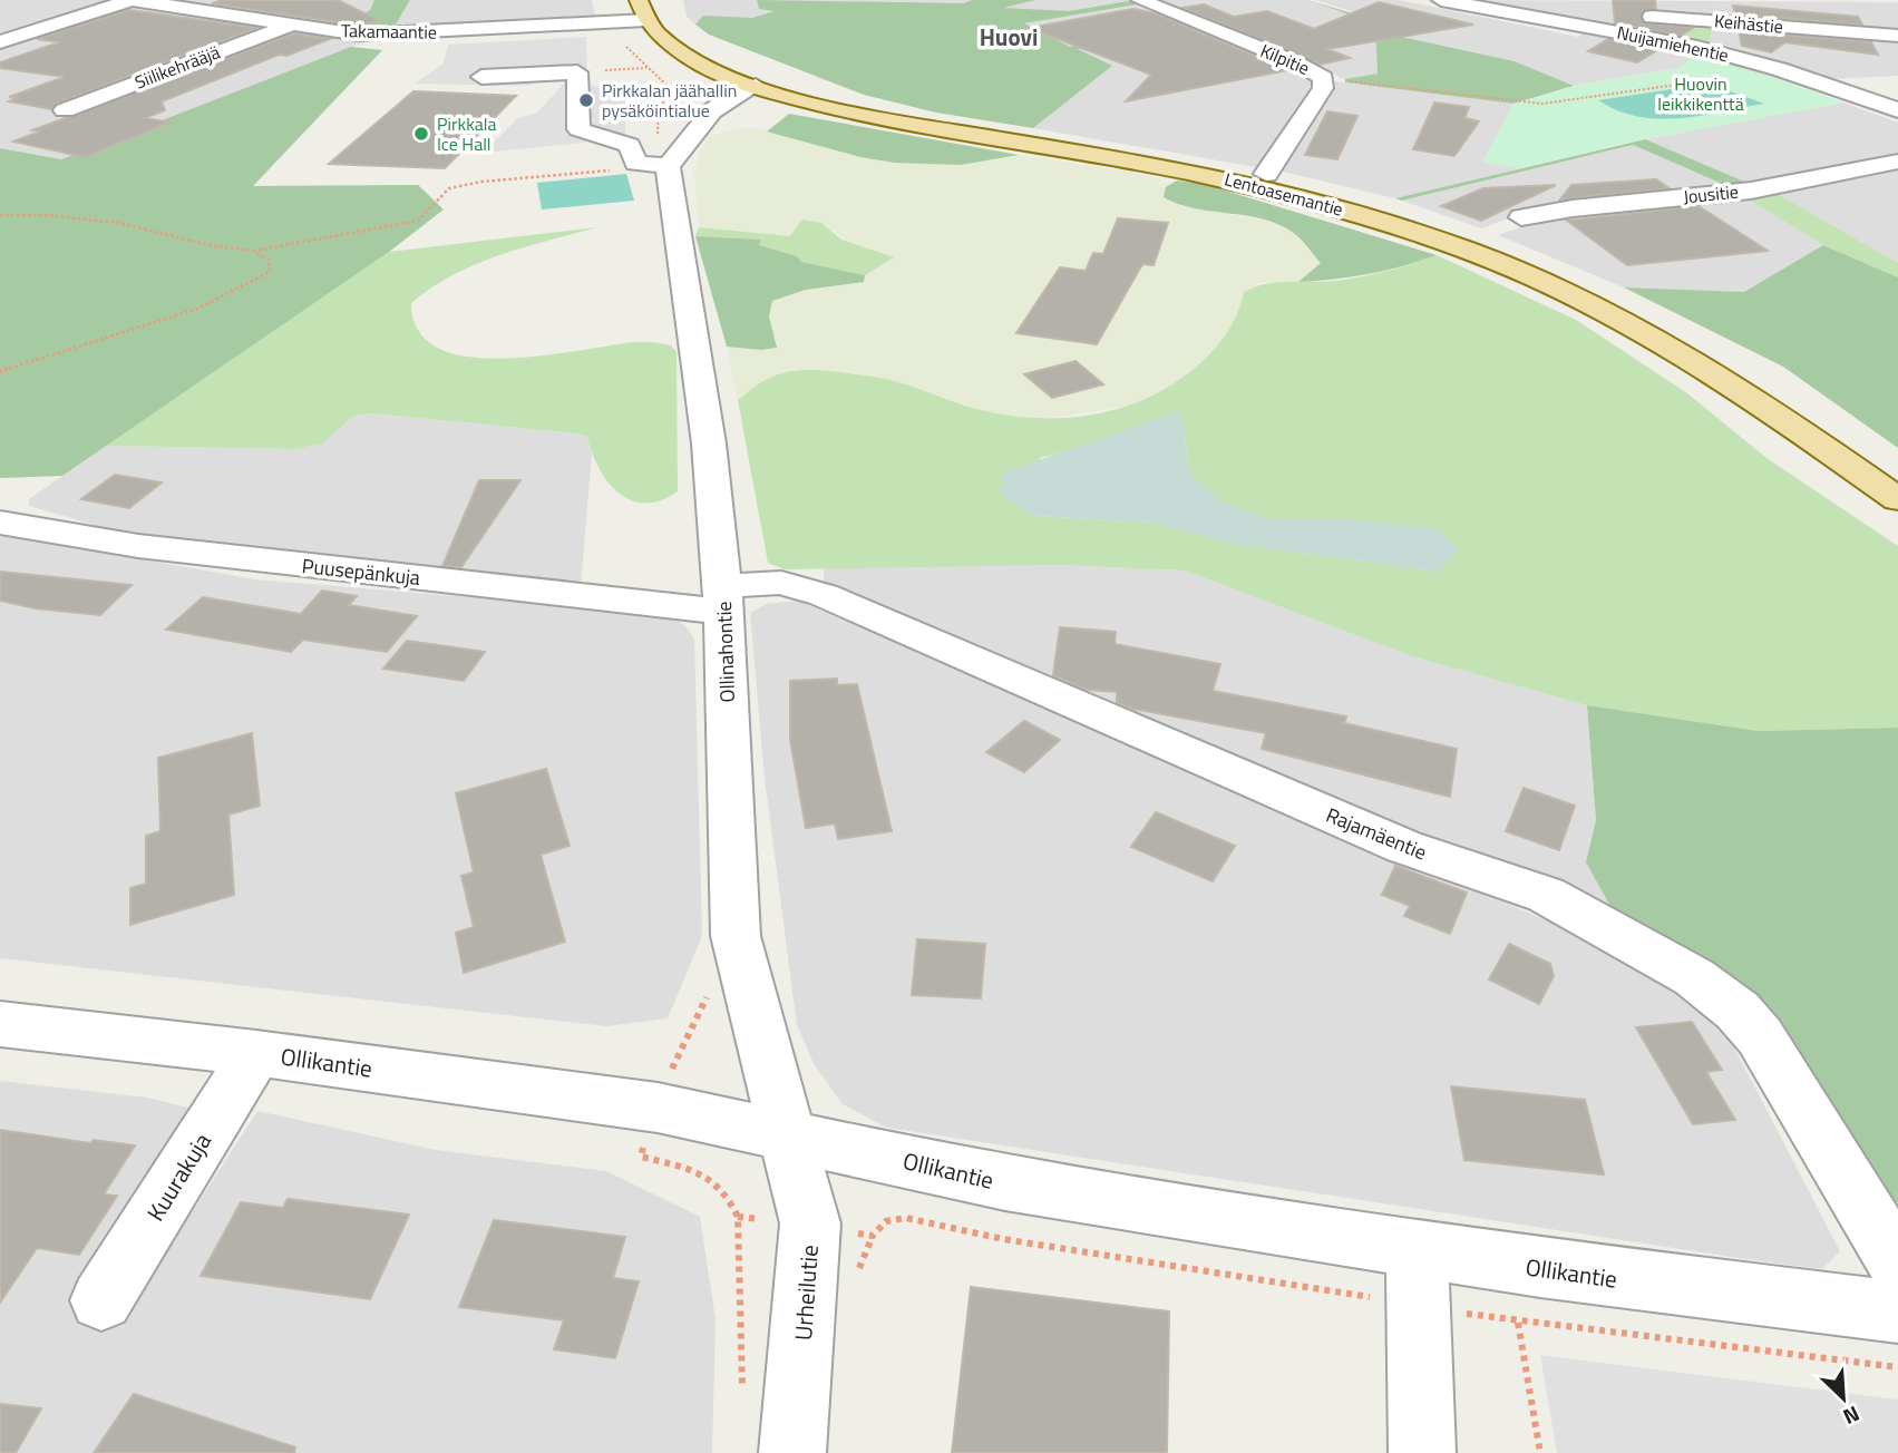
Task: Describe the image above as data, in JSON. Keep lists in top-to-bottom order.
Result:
{
  "streets": {
    "main road": ["Lentoasemantie"],
    "street": [
      "Keihästie",
      "Takamaantie",
      "Nuijamiehentie",
      "Kilpitie",
      "Siilikehrääjä",
      "Jousitie",
      "Puusepänkuja",
      "Ollinahontie",
      "Rajamäentie",
      "Ollikantie",
      "Kuurakuja",
      "Urheilutie"
    ]
  },
  "crossings": [
    ["Keihästie", "Nuijamiehentie"],
    ["Takamaantie", "Siilikehrääjä"],
    ["Takamaantie", "Lentoasemantie"],
    ["Puusepänkuja", "Ollinahontie"],
    ["Puusepänkuja", "Rajamäentie"],
    ["Ollinahontie", "Rajamäentie"],
    ["Ollinahontie", "Ollikantie"],
    ["Ollinahontie", "Urheilutie"],
    ["Ollikantie", "Kuurakuja"],
    ["Ollikantie", "Urheilutie"]
  ],
  "districts": ["Huovi"],
  "parks": ["Huovin leikkikenttä"],
  "places": ["Pirkkalan jäähallin pysäköintialue", "Pirkkala Ice Hall"],
  "north": "bottom right"
}
